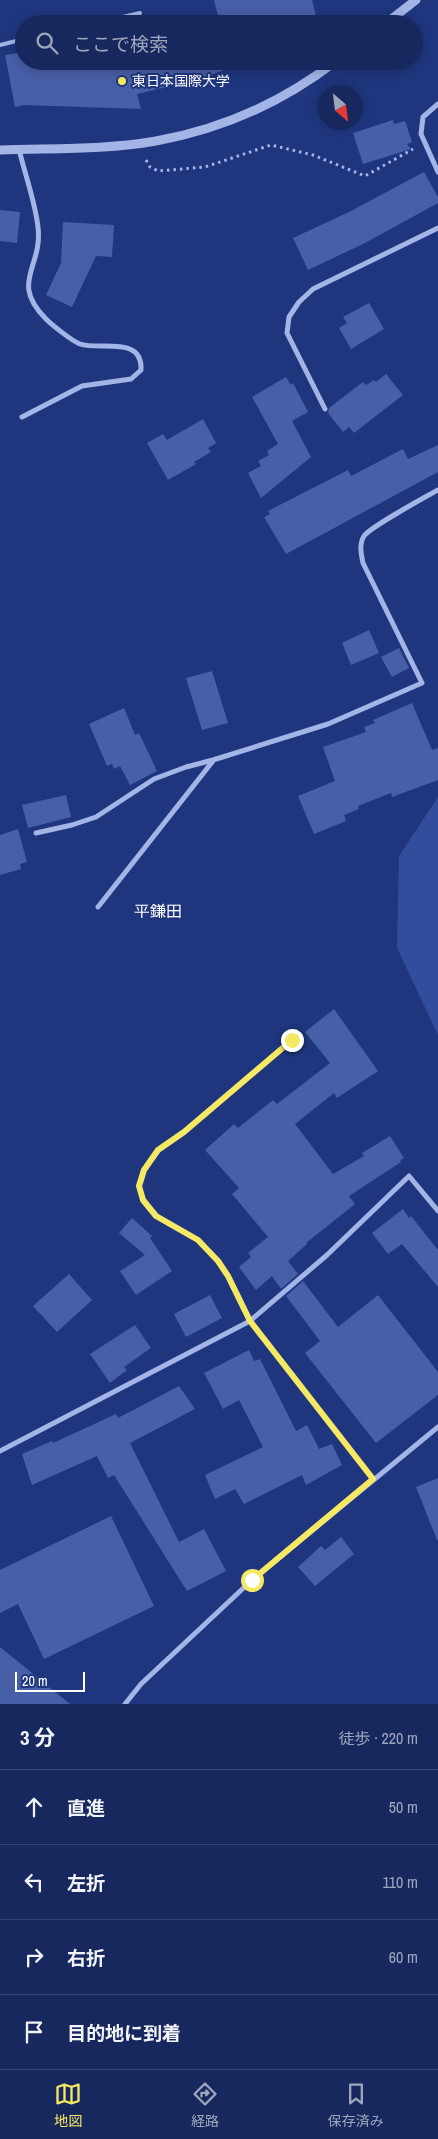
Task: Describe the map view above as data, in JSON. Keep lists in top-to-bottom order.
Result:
{
  "districts": ["平鎌田"],
  "places": ["東日本国際大学"],
  "scale_bar": "20 m",
  "north": "bottom right",
  "page": {
    "search": "ここで検索",
    "scale": "20 m",
    "heading": ["3 分", "徒歩 · 220 m"],
    "list": [
      ["直進", "50 m"],
      ["左折", "110 m"],
      ["右折", "60 m"],
      "目的地に到着"
    ],
    "nav": ["地図", "経路", "保存済み"]
  }
}
